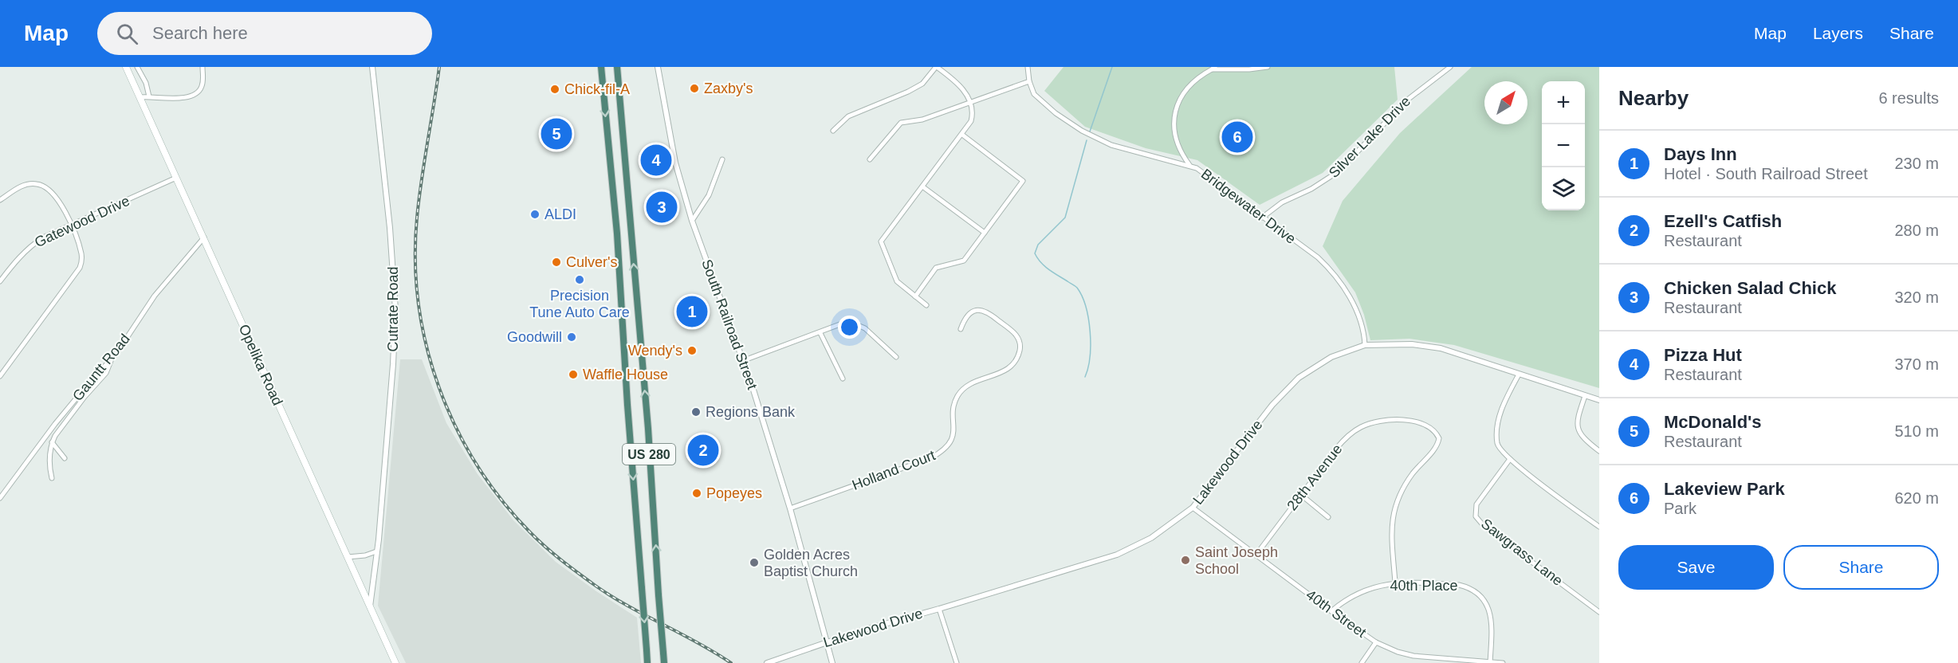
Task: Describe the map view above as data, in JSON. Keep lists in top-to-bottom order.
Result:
{
  "streets": {
    "highway": ["US 280"],
    "main road": ["Opelika Road"],
    "street": [
      "Silver Lake Drive",
      "Bridgewater Drive",
      "Gatewood Drive",
      "Cutrate Road",
      "South Railroad Street",
      "Gauntt Road",
      "Lakewood Drive",
      "Holland Court",
      "28th Avenue",
      "Sawgrass Lane",
      "40th Place",
      "40th Street"
    ]
  },
  "crossings": [
    ["Silver Lake Drive", "Bridgewater Drive"],
    ["Bridgewater Drive", "Lakewood Drive"],
    ["Gatewood Drive", "Opelika Road"],
    ["Cutrate Road", "Opelika Road"],
    ["South Railroad Street", "Lakewood Drive"],
    ["South Railroad Street", "Holland Court"],
    ["Opelika Road", "Gauntt Road"],
    ["Lakewood Drive", "40th Street"],
    ["28th Avenue", "40th Place"],
    ["28th Avenue", "40th Street"],
    ["40th Place", "40th Street"]
  ],
  "places": [
    "Zaxby's",
    "Chick-fil-A",
    "ALDI",
    "Culver's",
    "Precision Tune Auto Care",
    "Goodwill",
    "Wendy's",
    "Waffle House",
    "Regions Bank",
    "Popeyes",
    "Saint Joseph School",
    "Golden Acres Baptist Church"
  ],
  "north": "top right",
  "page": {
    "header": "Map",
    "search": "Search here",
    "nav": ["Map", "Layers", "Share"],
    "heading": ["Nearby", "6 results"],
    "map_buttons": ["+", "−"],
    "pins": [
      "5",
      "6",
      "4",
      "3",
      "1",
      "2"
    ],
    "list": [
      {
        "mark": "1",
        "name": "Days Inn",
        "note": "Hotel · South Railroad Street",
        "value": "230 m"
      },
      {
        "mark": "2",
        "name": "Ezell's Catfish",
        "note": "Restaurant",
        "value": "280 m"
      },
      {
        "mark": "3",
        "name": "Chicken Salad Chick",
        "note": "Restaurant",
        "value": "320 m"
      },
      {
        "mark": "4",
        "name": "Pizza Hut",
        "note": "Restaurant",
        "value": "370 m"
      },
      {
        "mark": "5",
        "name": "McDonald's",
        "note": "Restaurant",
        "value": "510 m"
      },
      {
        "mark": "6",
        "name": "Lakeview Park",
        "note": "Park",
        "value": "620 m"
      }
    ],
    "buttons": ["Save", "Share"]
  }
}
